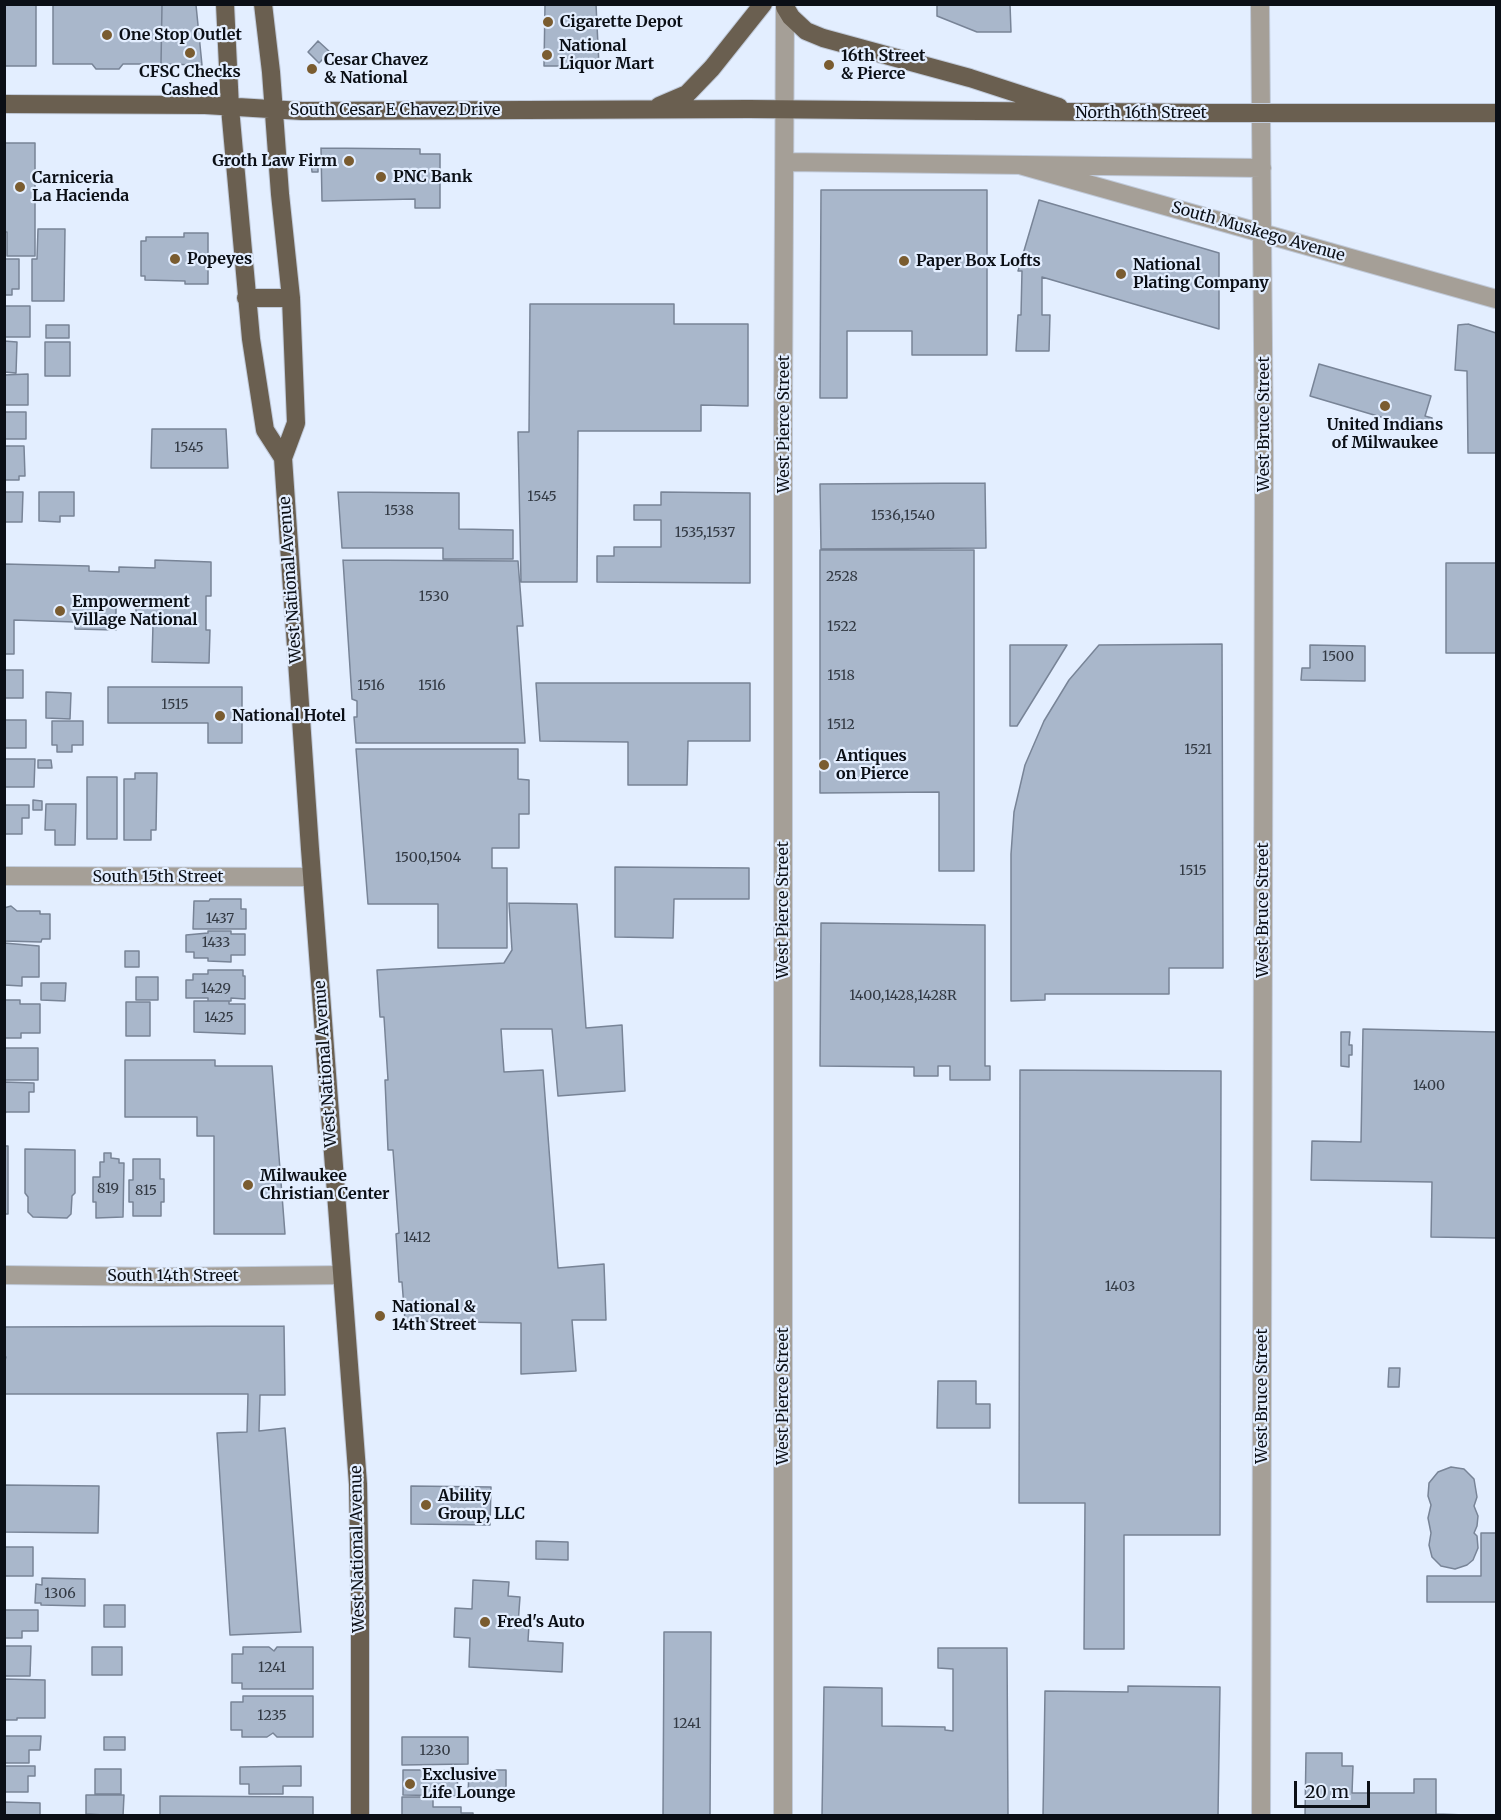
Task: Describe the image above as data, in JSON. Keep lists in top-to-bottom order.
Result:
{
  "streets": {
    "main road": ["South Cesar E Chavez Drive", "North 16th Street", "West National Avenue"],
    "street": [
      "South Muskego Avenue",
      "West Pierce Street",
      "West Bruce Street",
      "South 15th Street",
      "South 14th Street"
    ]
  },
  "crossings": [
    ["South Cesar E Chavez Drive", "North 16th Street"],
    ["South Cesar E Chavez Drive", "West Pierce Street"],
    ["South Cesar E Chavez Drive", "West National Avenue"],
    ["North 16th Street", "West Pierce Street"],
    ["South Muskego Avenue", "West Pierce Street"],
    ["South Muskego Avenue", "West Bruce Street"],
    ["West National Avenue", "South 15th Street"],
    ["West National Avenue", "South 14th Street"]
  ],
  "places": [
    "Cigarette Depot",
    "One Stop Outlet",
    "CFSC Checks Cashed",
    "National Liquor Mart",
    "16th Street & Pierce",
    "Cesar Chavez & National",
    "Groth Law Firm",
    "PNC Bank",
    "Carniceria La Hacienda",
    "Popeyes",
    "Paper Box Lofts",
    "National Plating Company",
    "United Indians of Milwaukee",
    "Empowerment Village National",
    "National Hotel",
    "Antiques on Pierce",
    "Milwaukee Christian Center",
    "National & 14th Street",
    "Ability Group, LLC",
    "Fred's Auto",
    "Exclusive Life Lounge"
  ],
  "house_numbers": [
    "1545",
    "1545",
    "1538",
    "1536,1540",
    "1535,1537",
    "2528",
    "1530",
    "1522",
    "1500",
    "1518",
    "1516",
    "1516",
    "1515",
    "1512",
    "1521",
    "1500,1504",
    "1515",
    "1437",
    "1433",
    "1429",
    "1400,1428,1428R",
    "1425",
    "1400",
    "819",
    "815",
    "1412",
    "1403",
    "1306",
    "1241",
    "1235",
    "1241",
    "1230"
  ],
  "scale_bar": "20 m"
}
